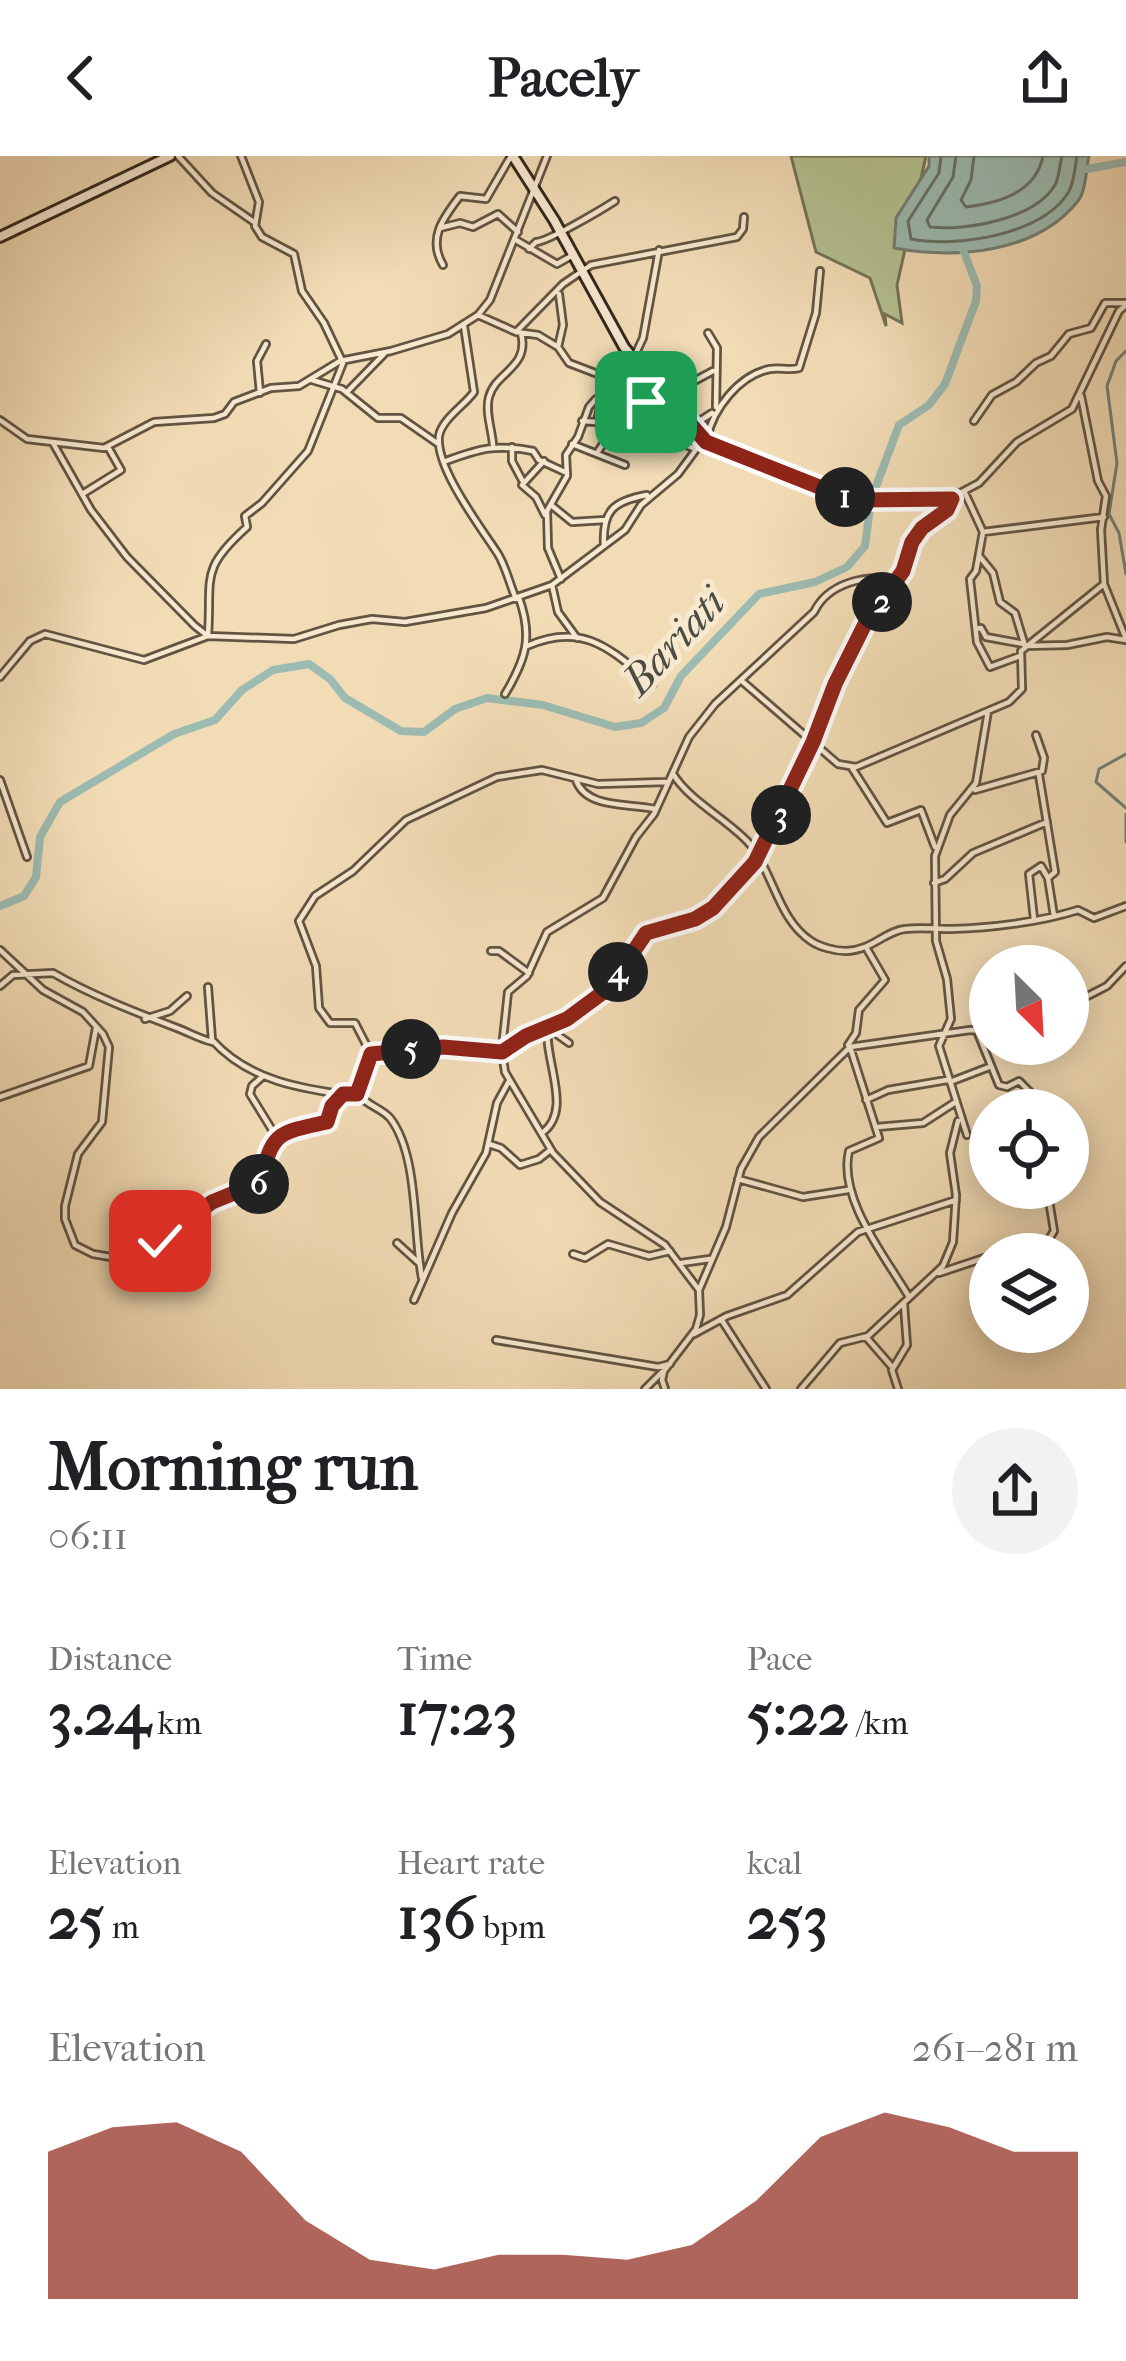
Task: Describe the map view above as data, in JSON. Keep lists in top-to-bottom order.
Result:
{
  "water": ["Bariati"],
  "north": "bottom right",
  "page": {
    "header": "Pacely",
    "pins": [
      "1",
      "2",
      "3",
      "4",
      "5",
      "6"
    ],
    "heading": ["Morning run", "06:11"],
    "stats": [
      ["Distance", "3.24 km"],
      ["Time", "17:23"],
      ["Pace", "5:22 /km"],
      ["Elevation", "25 m"],
      ["Heart rate", "136 bpm"],
      ["kcal", "253"]
    ],
    "chart": ["Elevation", "261–281 m"]
  }
}
